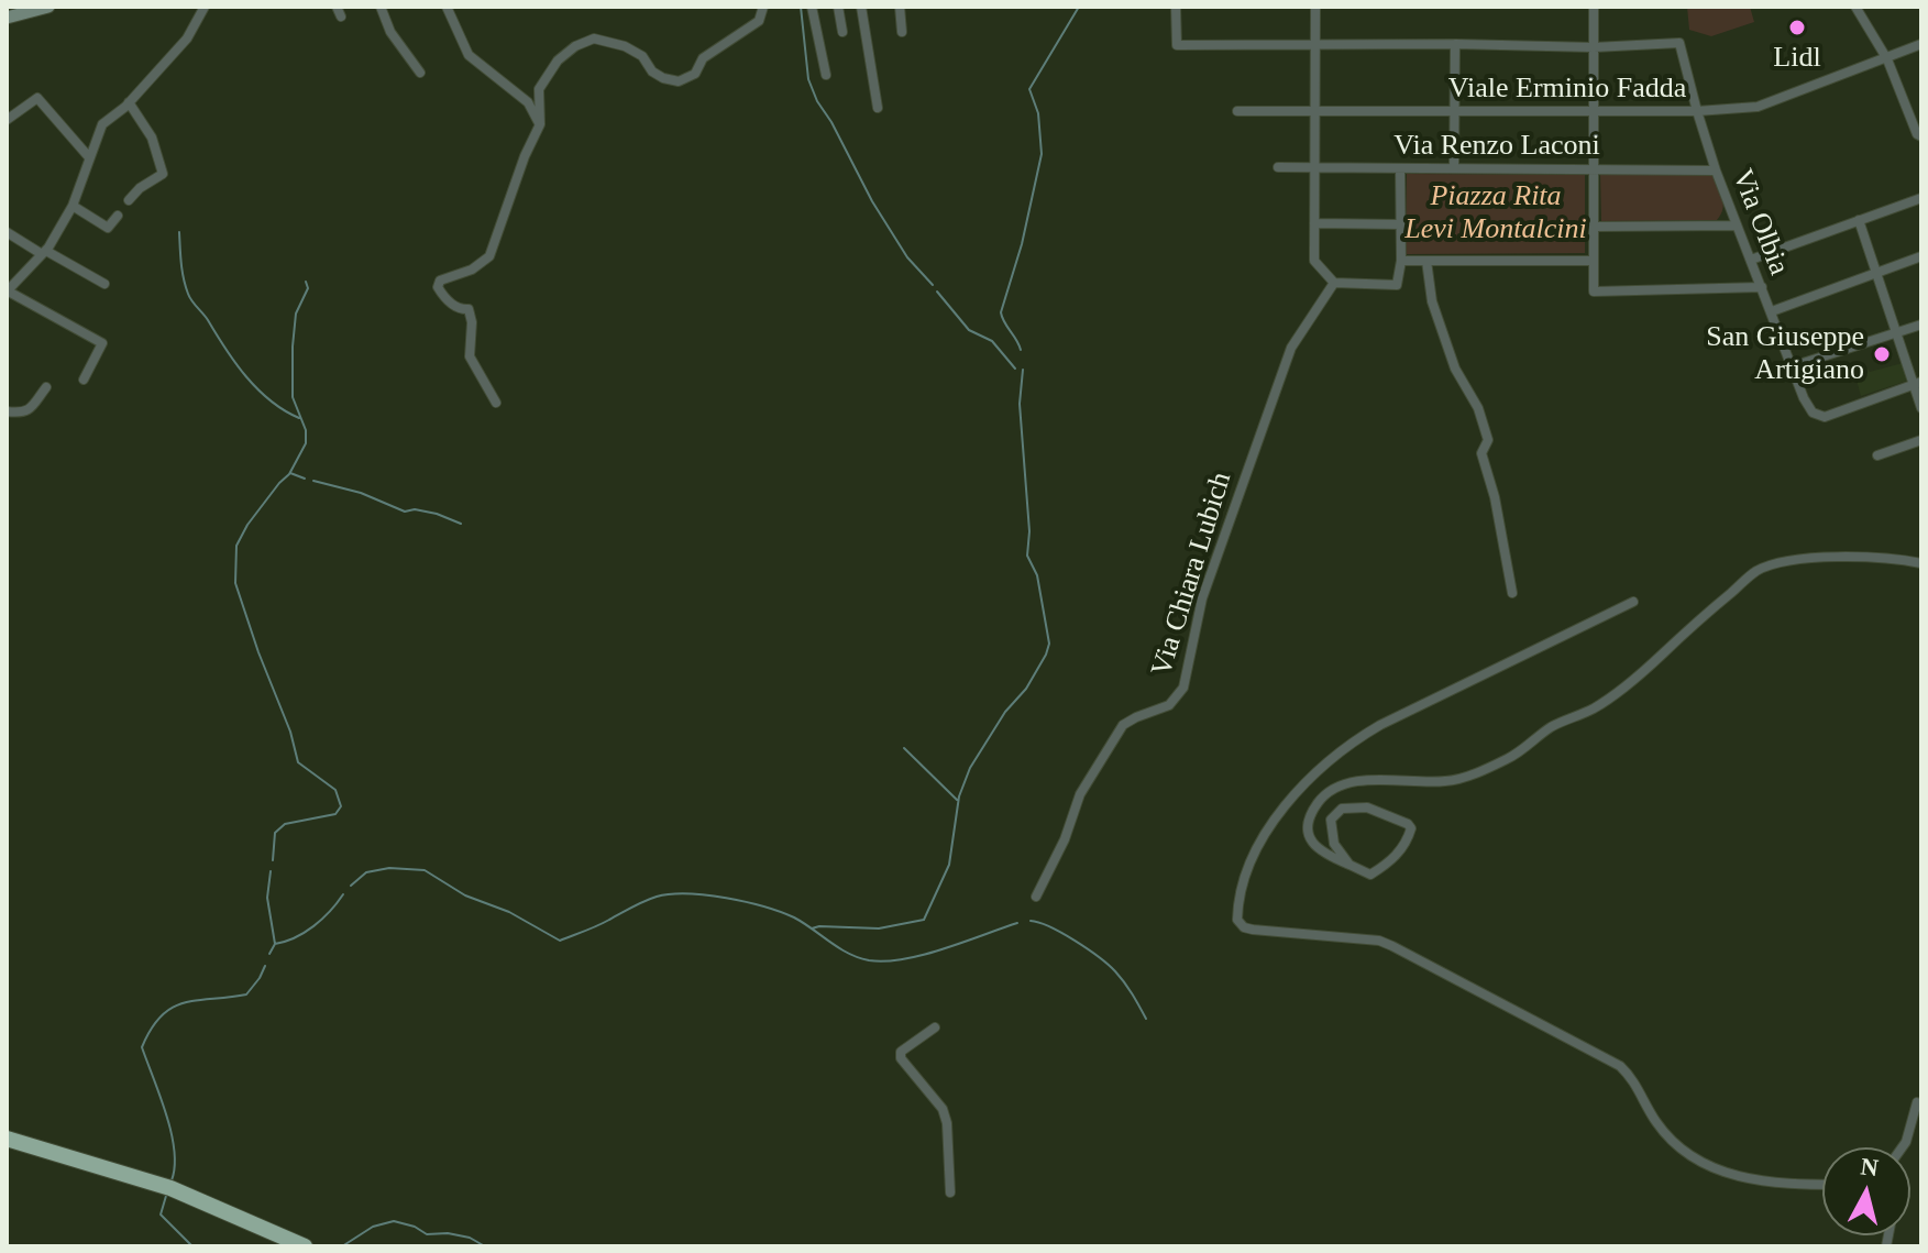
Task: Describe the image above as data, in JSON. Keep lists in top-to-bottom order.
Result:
{
  "streets": {
    "street": [
      "Viale Erminio Fadda",
      "Via Renzo Laconi",
      "Via Olbia",
      "Via Chiara Lubich"
    ]
  },
  "crossings": [
    ["Viale Erminio Fadda", "Via Olbia"],
    ["Via Renzo Laconi", "Via Olbia"]
  ],
  "parks": ["Piazza Rita Levi Montalcini"],
  "places": ["Lidl", "San Giuseppe Artigiano"],
  "north": "top"
}
